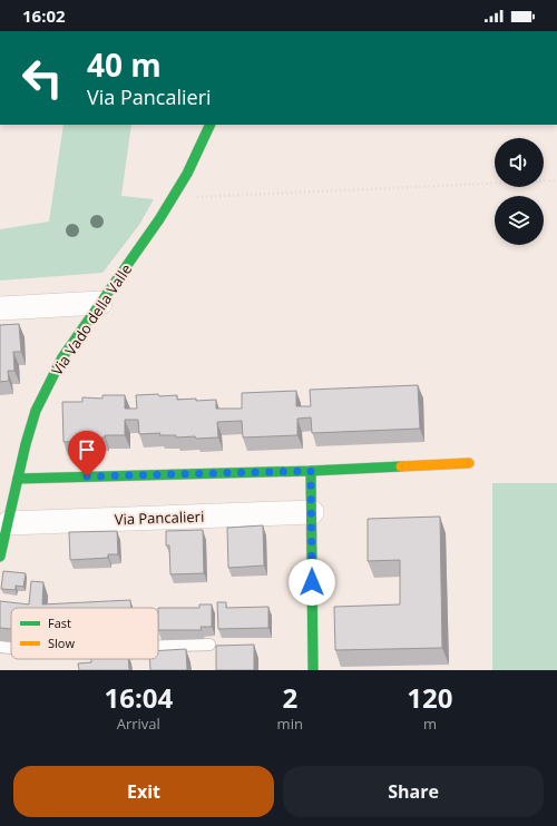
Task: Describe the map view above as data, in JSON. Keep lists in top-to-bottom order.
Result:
{
  "streets": {
    "street": ["Via Vado della Valle", "Via Pancalieri"]
  },
  "crossings": [
    ["Via Vado della Valle", "Via Pancalieri"]
  ],
  "legend": ["Fast", "Slow"],
  "page": {
    "status": "16:02",
    "turn": ["40 m", "Via Pancalieri"],
    "eta": [
      "16:04",
      "Arrival",
      "2",
      "min",
      "120",
      "m"
    ],
    "buttons": ["Exit", "Share"]
  }
}
